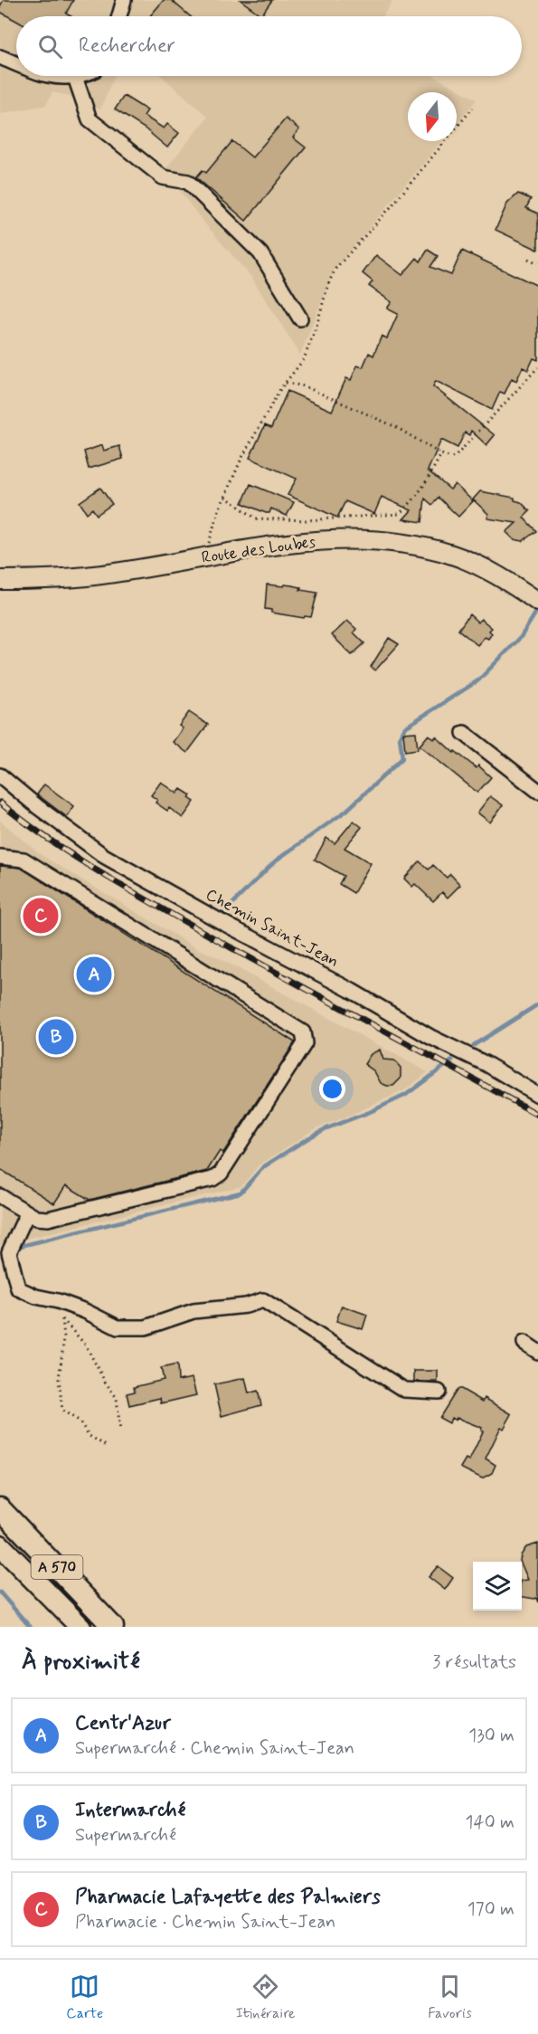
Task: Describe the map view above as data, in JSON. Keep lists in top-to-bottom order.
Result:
{
  "streets": {
    "highway": ["A 570"],
    "main road": ["Route des Loubes"],
    "street": ["Chemin Saint-Jean"]
  },
  "north": "bottom",
  "page": {
    "search": "Rechercher",
    "pins": ["C", "A", "B"],
    "heading": ["À proximité", "3 résultats"],
    "list": [
      {
        "mark": "A",
        "name": "Centr'Azur",
        "note": "Supermarché · Chemin Saint-Jean",
        "value": "130 m"
      },
      {
        "mark": "B",
        "name": "Intermarché",
        "note": "Supermarché",
        "value": "140 m"
      },
      {
        "mark": "C",
        "name": "Pharmacie Lafayette des Palmiers",
        "note": "Pharmacie · Chemin Saint-Jean",
        "value": "170 m"
      }
    ],
    "nav": ["Carte", "Itinéraire", "Favoris"]
  }
}
